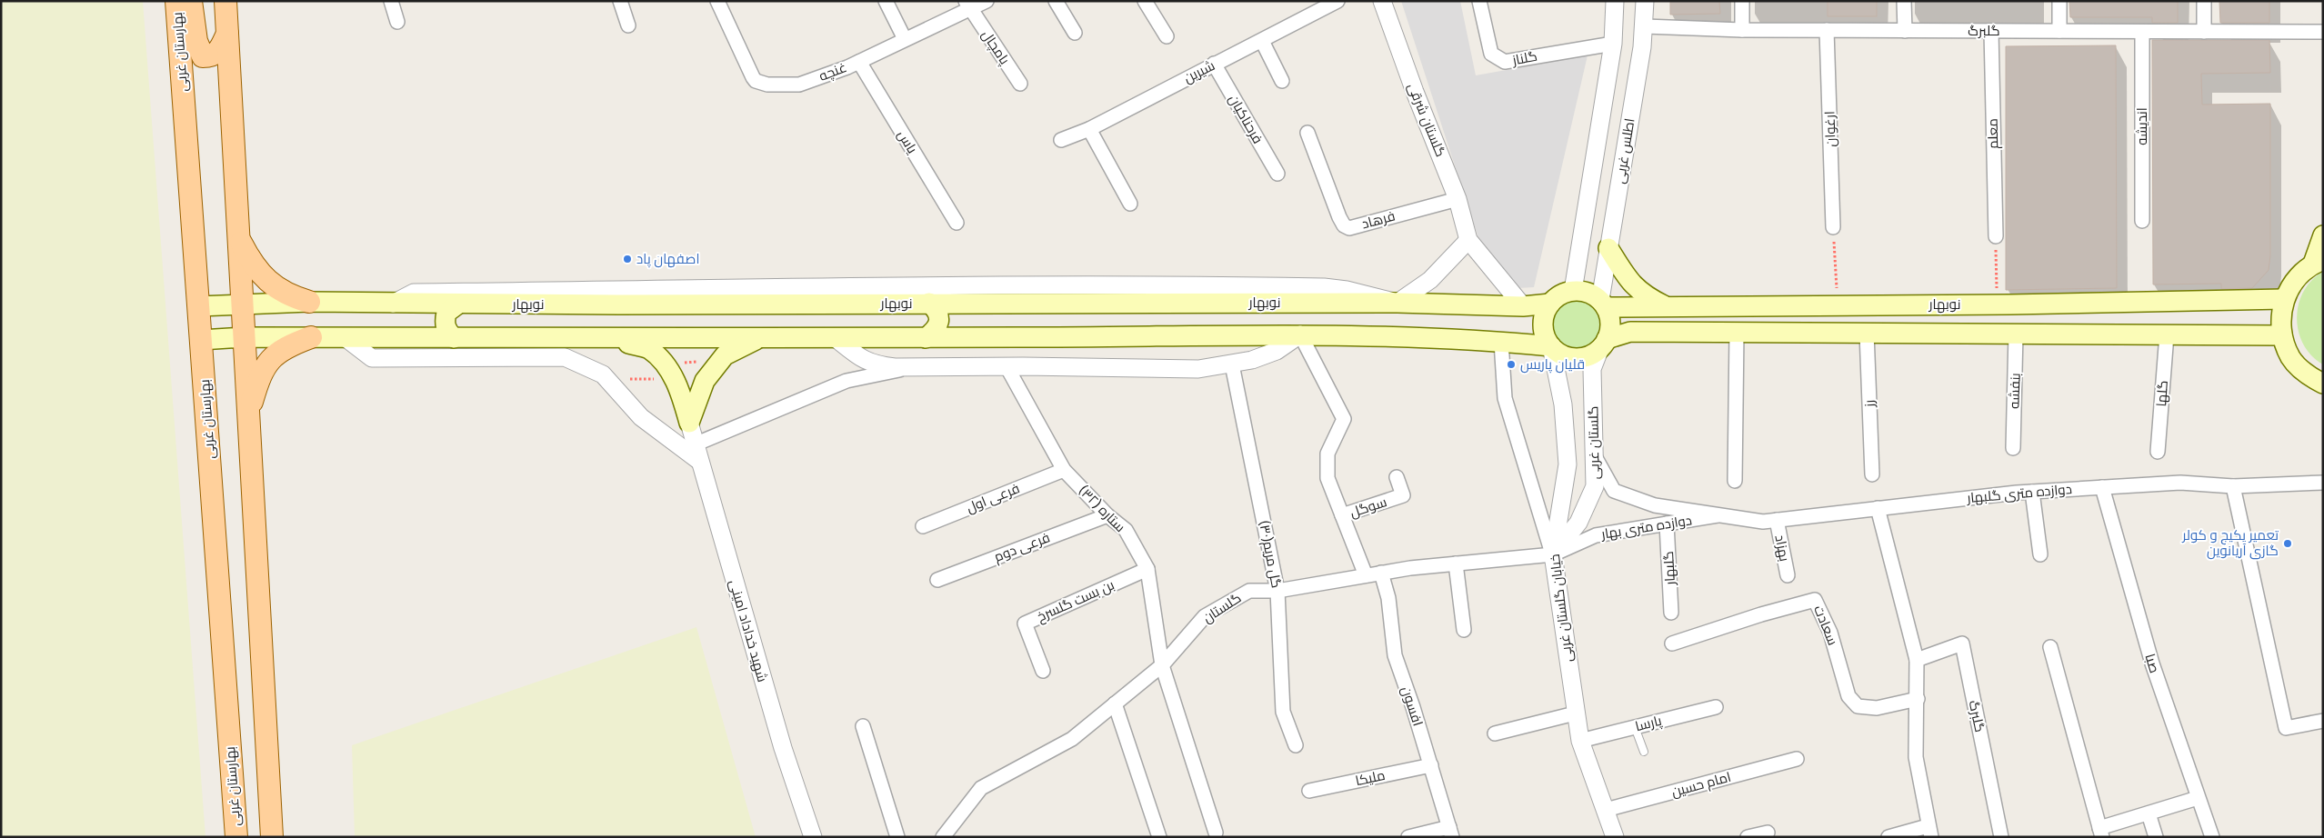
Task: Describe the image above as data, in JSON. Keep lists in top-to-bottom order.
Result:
{
  "streets": {
    "main road": ["بهارستان غربی", "نوبهار"],
    "street": [
      "گلبرگ",
      "پامچال",
      "گلناز",
      "غنچه",
      "شیرین",
      "فرحناکیان",
      "گلستان شرقی",
      "اندیشه",
      "ارغوان",
      "معلم",
      "یاس",
      "اطلس غربی",
      "فرهاد",
      "بنفشه",
      "گلها",
      "رز",
      "گلستان غربی",
      "دوازده متری گلبهار",
      "فرعی اول",
      "سوگل",
      "ستاره (۳۲)",
      "دوازده متری بهار",
      "فرعی دوم",
      "بهزاد",
      "گل مریم(۳۰)",
      "گلبهار",
      "بن بست گلسرخ",
      "گلستان",
      "خیابان گلستان غربی",
      "سعادت",
      "شهید خداداد امینی",
      "صبا",
      "افسون",
      "پارسا",
      "ملیکا",
      "امام حسین"
    ]
  },
  "crossings": [
    ["گلبرگ", "اندیشه"],
    ["گلبرگ", "ارغوان"],
    ["گلبرگ", "معلم"],
    ["گلبرگ", "اطلس غربی"],
    ["پامچال", "غنچه"],
    ["بهارستان غربی", "نوبهار"],
    ["گلناز", "اطلس غربی"],
    ["غنچه", "یاس"],
    ["شیرین", "فرحناکیان"],
    ["گلستان شرقی", "فرهاد"],
    ["گلستان شرقی", "نوبهار"],
    ["اطلس غربی", "نوبهار"],
    ["اطلس غربی", "گلستان غربی"],
    ["اطلس غربی", "خیابان گلستان غربی"],
    ["نوبهار", "گلستان غربی"],
    ["نوبهار", "خیابان گلستان غربی"],
    ["گلستان غربی", "دوازده متری گلبهار"],
    ["گلستان غربی", "دوازده متری بهار"],
    ["گلستان غربی", "گلستان"],
    ["گلستان غربی", "خیابان گلستان غربی"],
    ["دوازده متری گلبهار", "دوازده متری بهار"],
    ["دوازده متری گلبهار", "بهزاد"],
    ["دوازده متری گلبهار", "صبا"],
    ["فرعی اول", "ستاره (۳۲)"],
    ["ستاره (۳۲)", "فرعی دوم"],
    ["ستاره (۳۲)", "بن بست گلسرخ"],
    ["ستاره (۳۲)", "گلستان"],
    ["دوازده متری بهار", "گلبهار"],
    ["دوازده متری بهار", "گلستان"],
    ["دوازده متری بهار", "خیابان گلستان غربی"],
    ["گل مریم(۳۰)", "گلستان"],
    ["گلستان", "خیابان گلستان غربی"],
    ["گلستان", "افسون"],
    ["خیابان گلستان غربی", "پارسا"],
    ["خیابان گلستان غربی", "امام حسین"],
    ["افسون", "ملیکا"]
  ],
  "places": ["اصفهان پاد", "قلیان پاریس", "تعمیر پکیج و کولر گازی آریانوین"]
}
